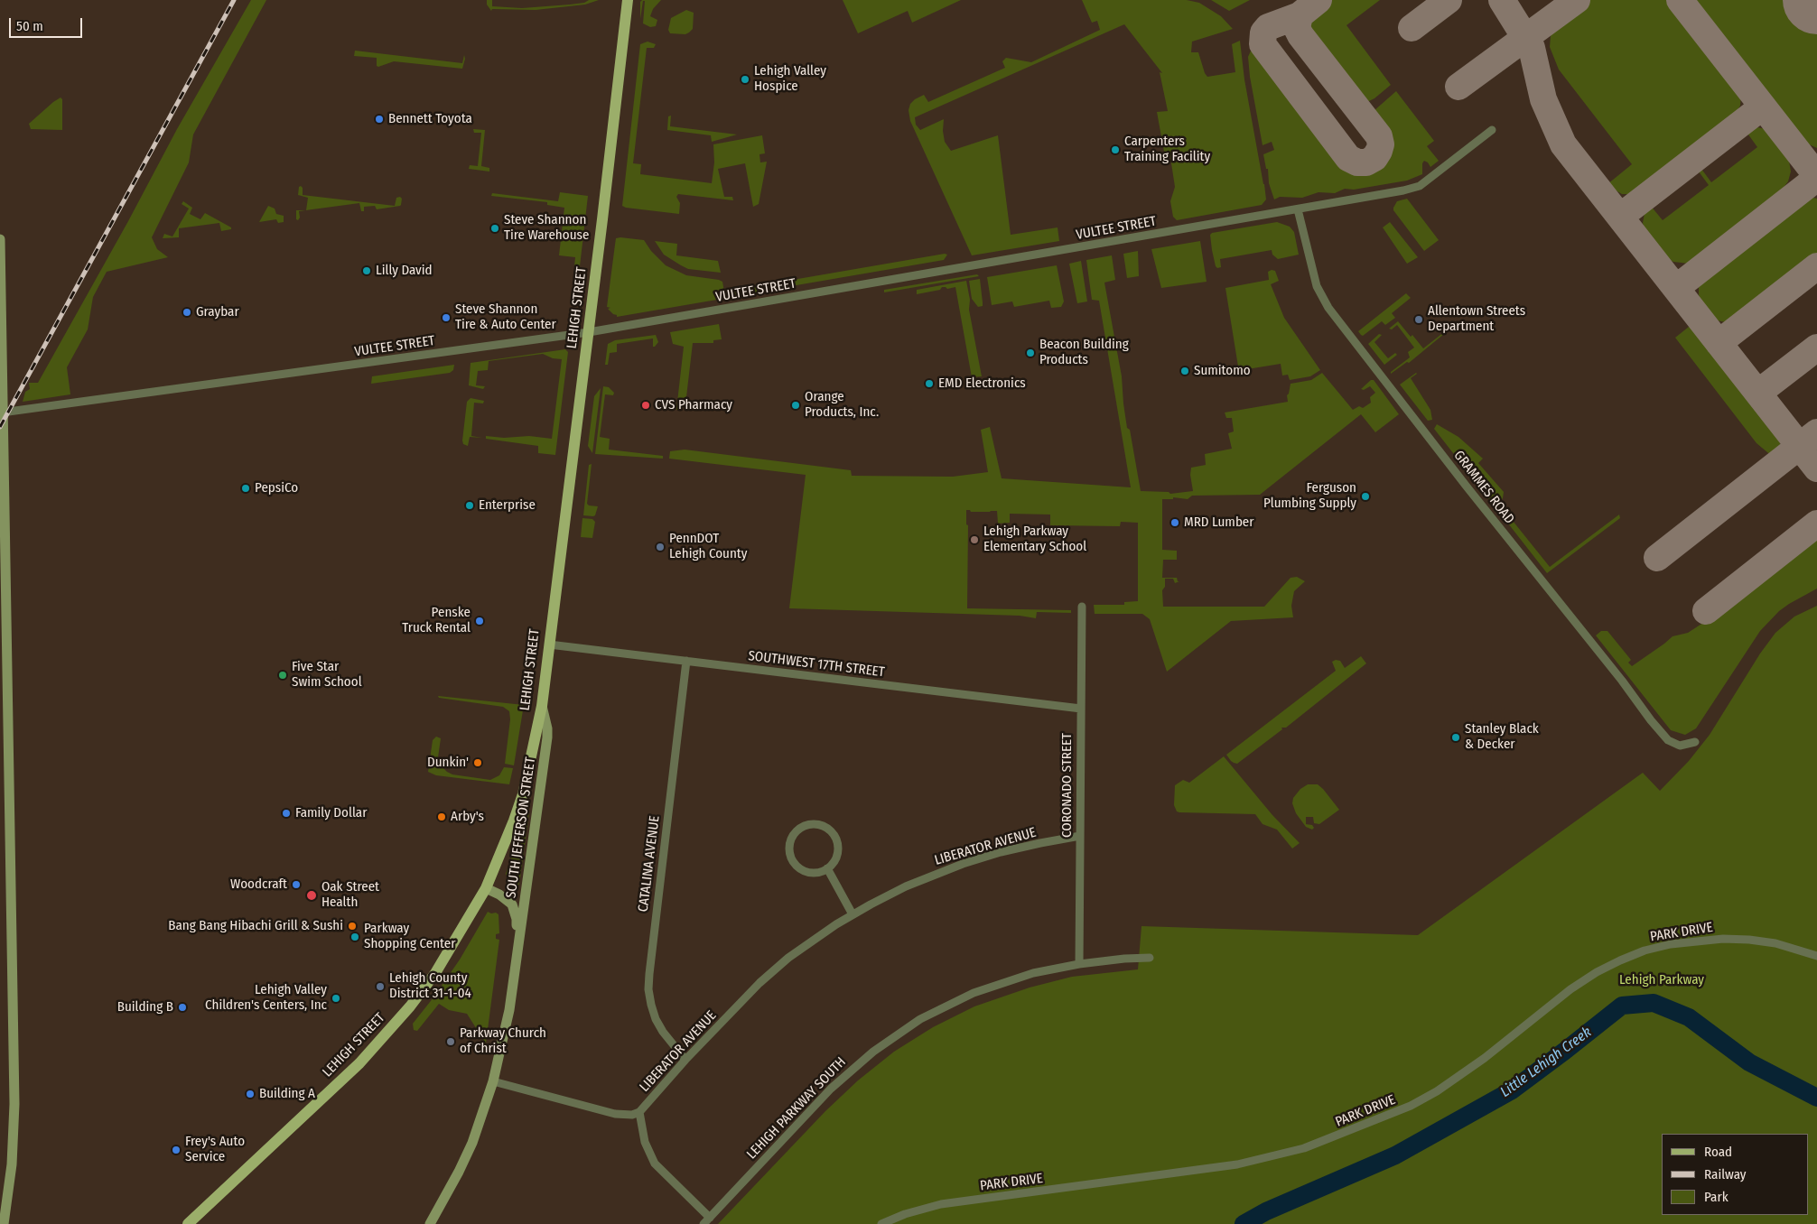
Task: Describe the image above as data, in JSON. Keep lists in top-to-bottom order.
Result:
{
  "streets": {
    "main road": ["LEHIGH STREET"],
    "street": [
      "VULTEE STREET",
      "GRAMMES ROAD",
      "SOUTHWEST 17TH STREET",
      "CORONADO STREET",
      "SOUTH JEFFERSON STREET",
      "LIBERATOR AVENUE",
      "CATALINA AVENUE",
      "PARK DRIVE",
      "LEHIGH PARKWAY SOUTH"
    ]
  },
  "crossings": [
    ["VULTEE STREET", "LEHIGH STREET"],
    ["VULTEE STREET", "GRAMMES ROAD"],
    ["LEHIGH STREET", "SOUTHWEST 17TH STREET"],
    ["LEHIGH STREET", "SOUTH JEFFERSON STREET"],
    ["SOUTHWEST 17TH STREET", "CORONADO STREET"],
    ["SOUTHWEST 17TH STREET", "CATALINA AVENUE"],
    ["CORONADO STREET", "LIBERATOR AVENUE"],
    ["CORONADO STREET", "LEHIGH PARKWAY SOUTH"],
    ["SOUTH JEFFERSON STREET", "LIBERATOR AVENUE"],
    ["LIBERATOR AVENUE", "CATALINA AVENUE"]
  ],
  "water": ["Little Lehigh Creek"],
  "parks": ["Lehigh Parkway"],
  "places": [
    "Lehigh Valley Hospice",
    "Bennett Toyota",
    "Carpenters Training Facility",
    "Steve Shannon Tire Warehouse",
    "Lilly David",
    "Graybar",
    "Steve Shannon Tire & Auto Center",
    "Allentown Streets Department",
    "Beacon Building Products",
    "Sumitomo",
    "EMD Electronics",
    "CVS Pharmacy",
    "Orange Products, Inc.",
    "PepsiCo",
    "Ferguson Plumbing Supply",
    "Enterprise",
    "MRD Lumber",
    "Lehigh Parkway Elementary School",
    "PennDOT Lehigh County",
    "Penske Truck Rental",
    "Five Star Swim School",
    "Stanley Black & Decker",
    "Dunkin'",
    "Family Dollar",
    "Arby's",
    "Woodcraft",
    "Oak Street Health",
    "Bang Bang Hibachi Grill & Sushi",
    "Parkway Shopping Center",
    "Lehigh County District 31-1-04",
    "Lehigh Valley Children's Centers, Inc",
    "Building B",
    "Parkway Church of Christ",
    "Building A",
    "Frey's Auto Service"
  ],
  "legend": ["Road", "Railway", "Park"],
  "scale_bar": "50 m"
}
